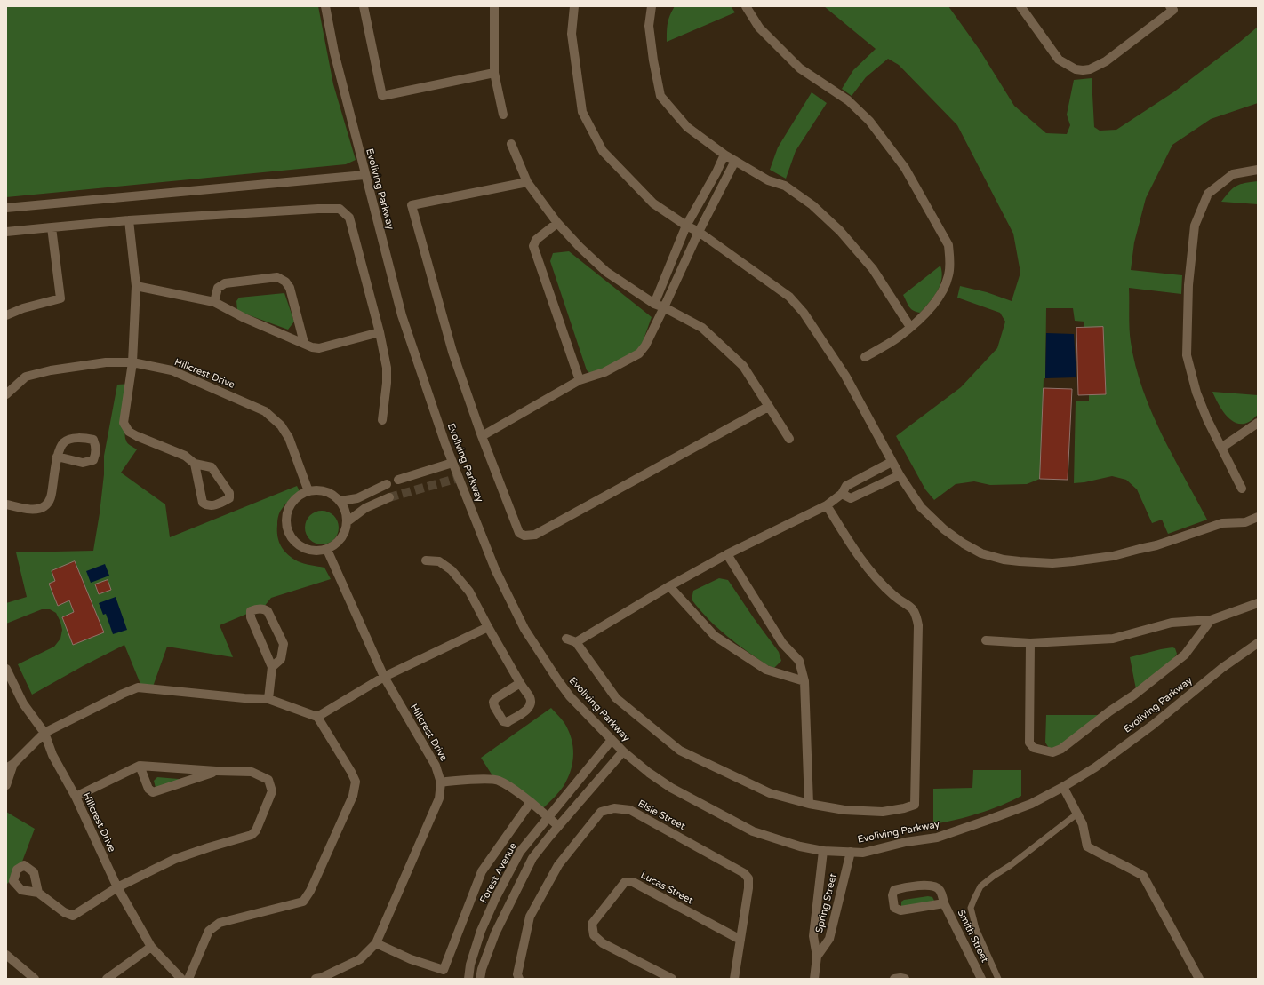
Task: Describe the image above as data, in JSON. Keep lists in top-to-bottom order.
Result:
{
  "streets": {
    "street": [
      "Evoliving Parkway",
      "Hillcrest Drive",
      "Elsie Street",
      "Forest Avenue",
      "Lucas Street",
      "Spring Street",
      "Smith Street"
    ]
  },
  "crossings": [
    ["Evoliving Parkway", "Forest Avenue"],
    ["Evoliving Parkway", "Spring Street"],
    ["Elsie Street", "Lucas Street"]
  ]
}
